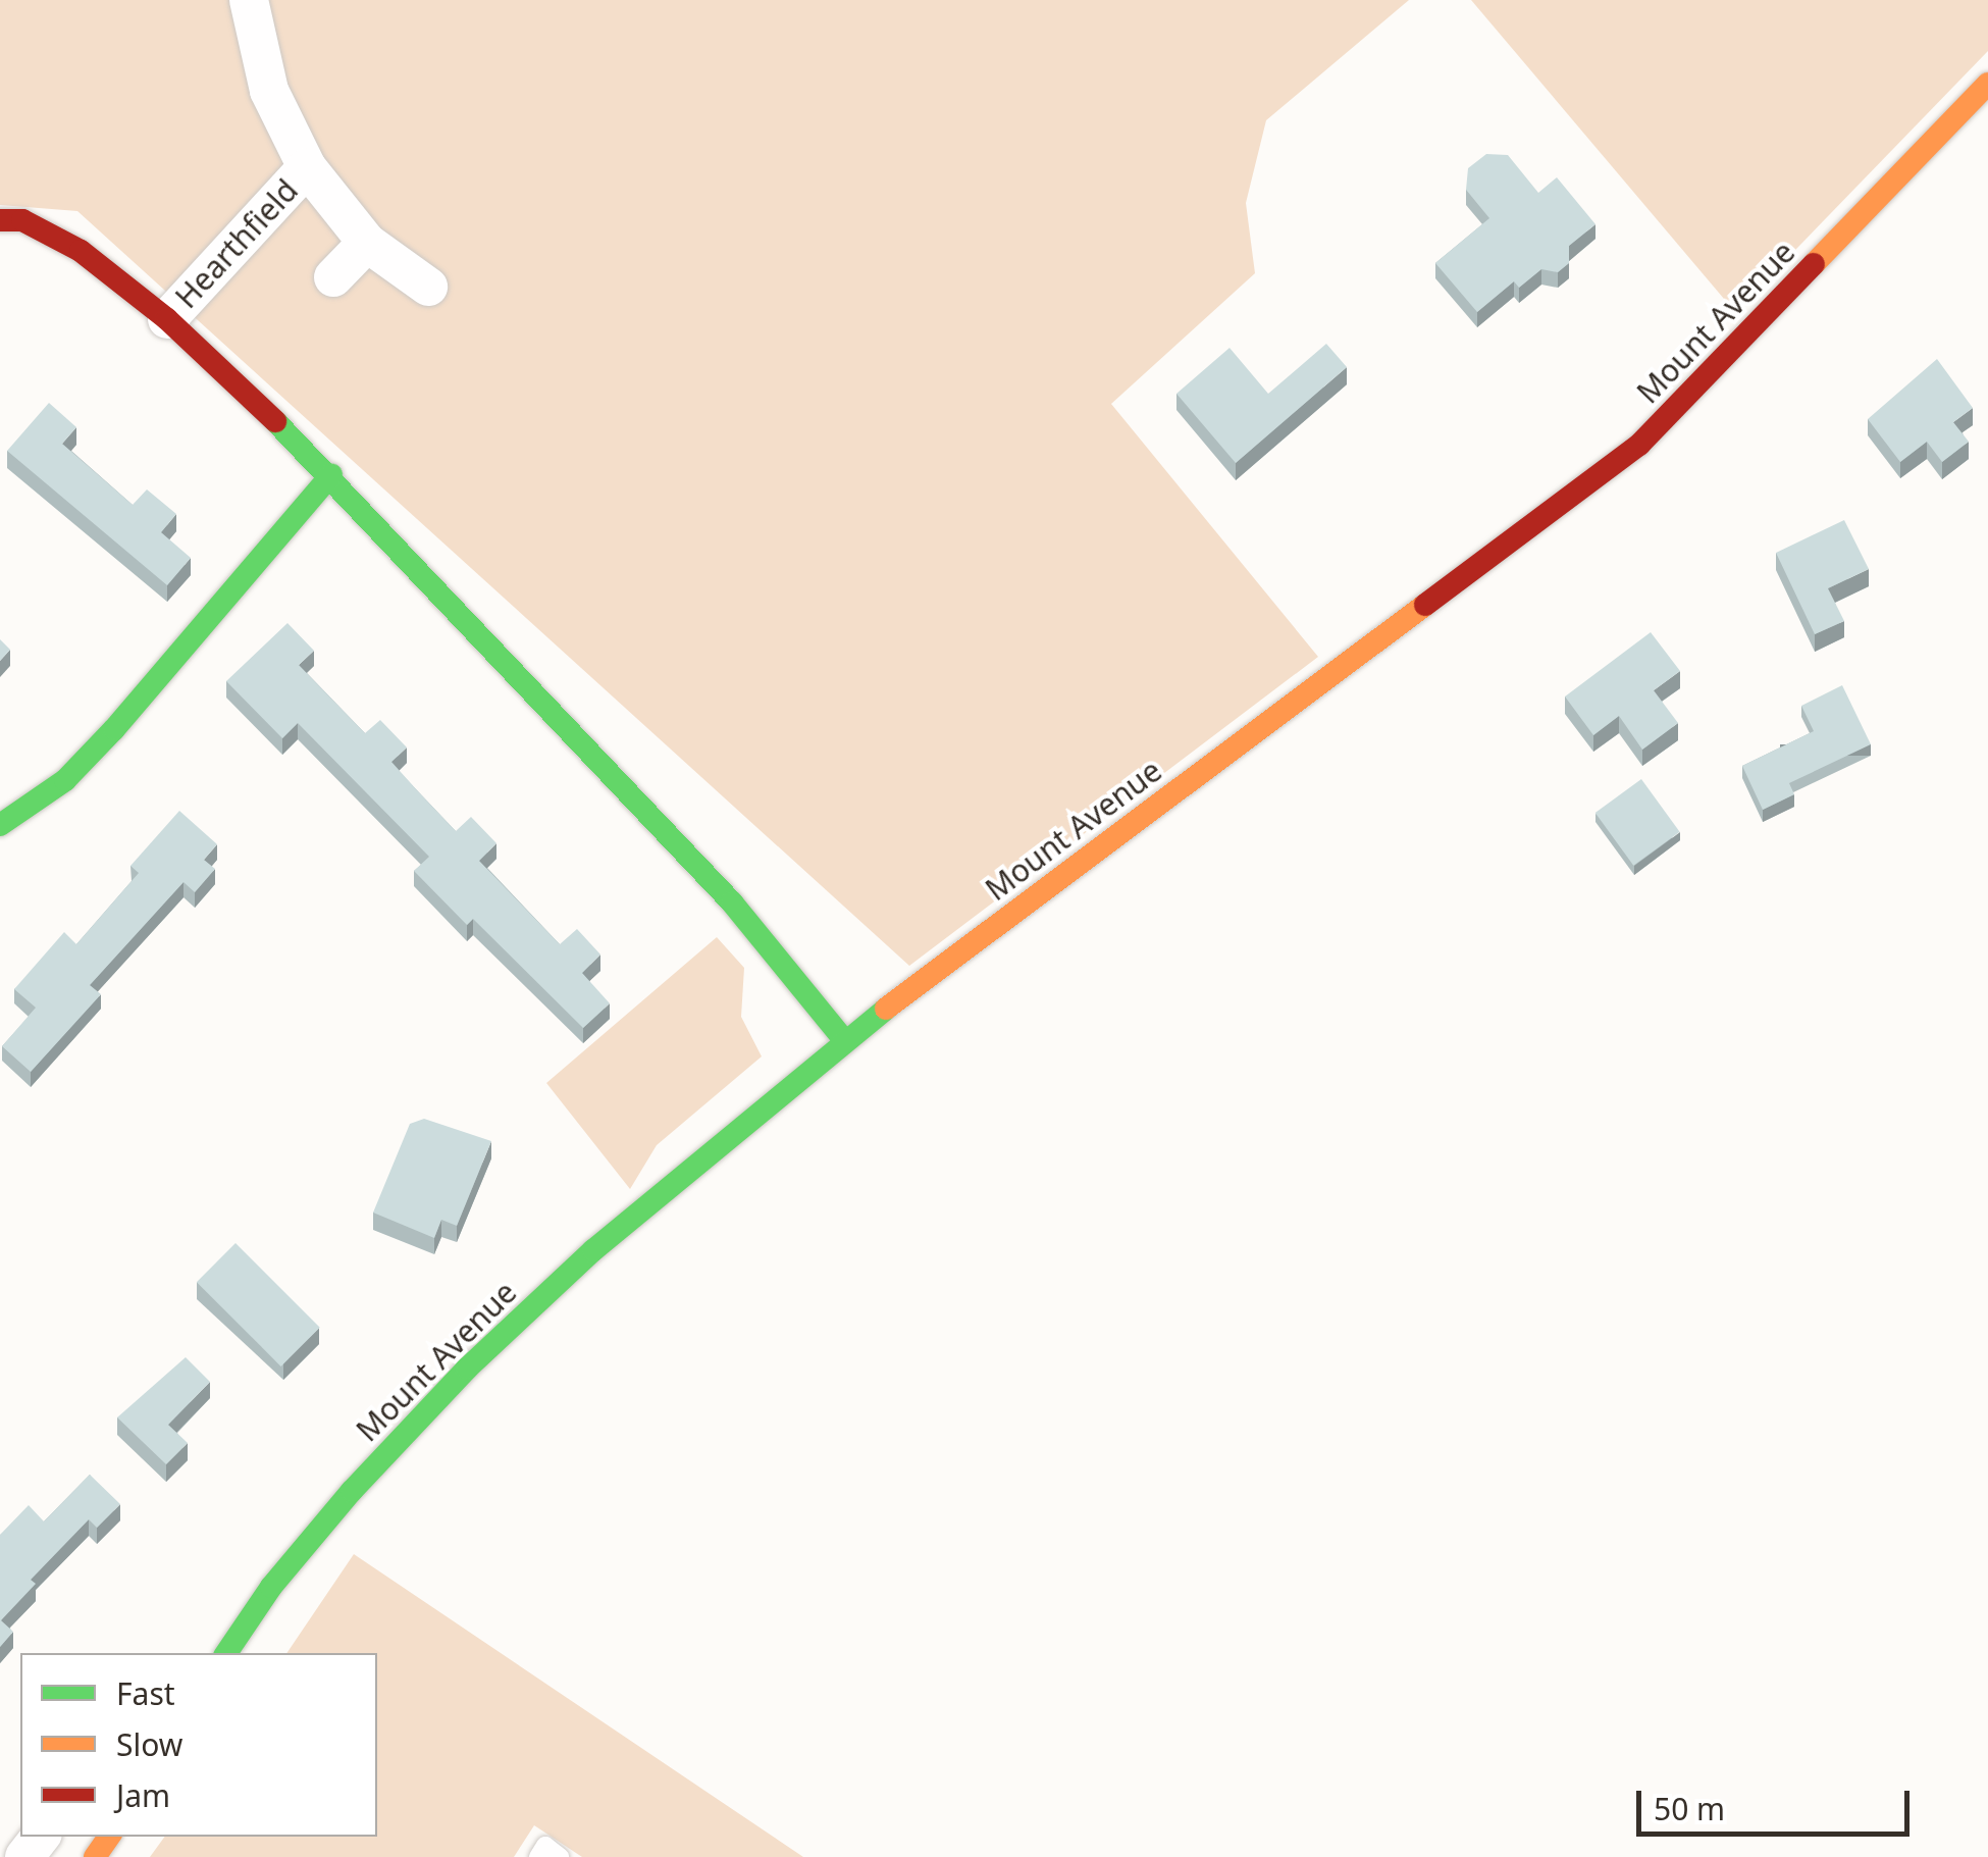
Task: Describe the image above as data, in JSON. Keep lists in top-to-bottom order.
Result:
{
  "streets": {
    "street": ["Hearthfield", "Mount Avenue"]
  },
  "legend": ["Fast", "Slow", "Jam"],
  "scale_bar": "50 m"
}
